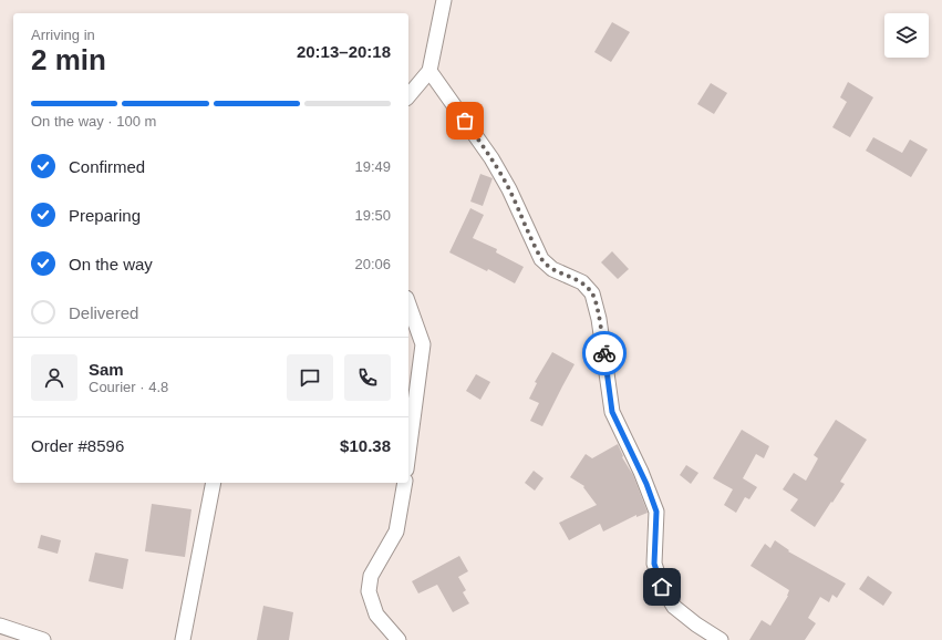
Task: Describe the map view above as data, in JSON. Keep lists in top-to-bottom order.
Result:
{
  "page": {
    "heading": ["2 min", "Arriving in", "20:13–20:18"],
    "panel": [
      "Sam",
      "Courier · 4.8",
      "Order #8596",
      "$10.38"
    ],
    "bar": "On the way · 100 m",
    "list": [
      ["Confirmed", "19:49"],
      ["Preparing", "19:50"],
      ["On the way", "20:06"],
      "Delivered"
    ]
  }
}
